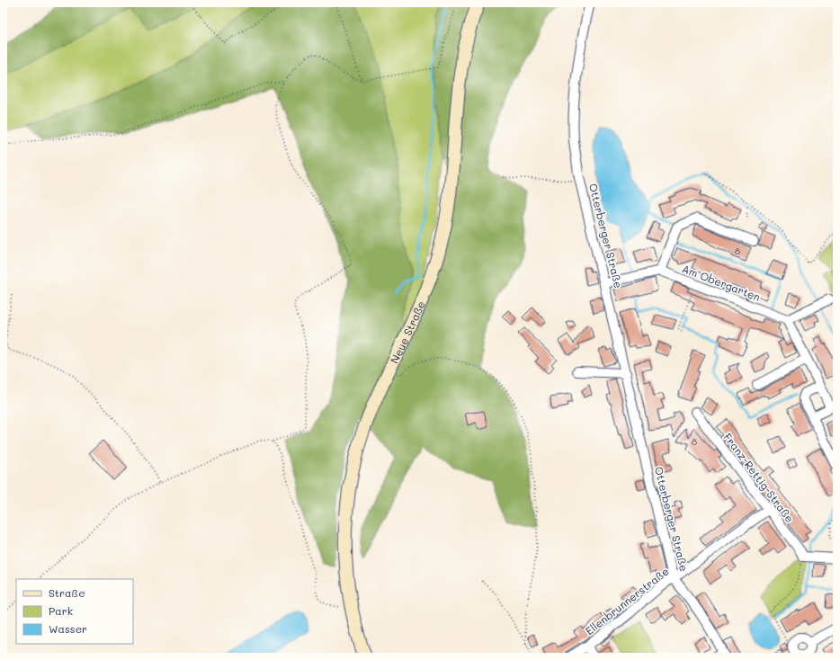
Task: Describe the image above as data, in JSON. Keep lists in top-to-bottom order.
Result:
{
  "streets": {
    "main road": ["Neue Straße"],
    "street": [
      "Otterberger Straße",
      "Am Obergarten",
      "Franz-Rettig-Straße",
      "Ellenbrunnerstraße"
    ]
  },
  "crossings": [
    ["Otterberger Straße", "Ellenbrunnerstraße"],
    ["Franz-Rettig-Straße", "Ellenbrunnerstraße"]
  ],
  "house_numbers": ["8", "8"],
  "legend": ["Straße", "Park", "Wasser"]
}
